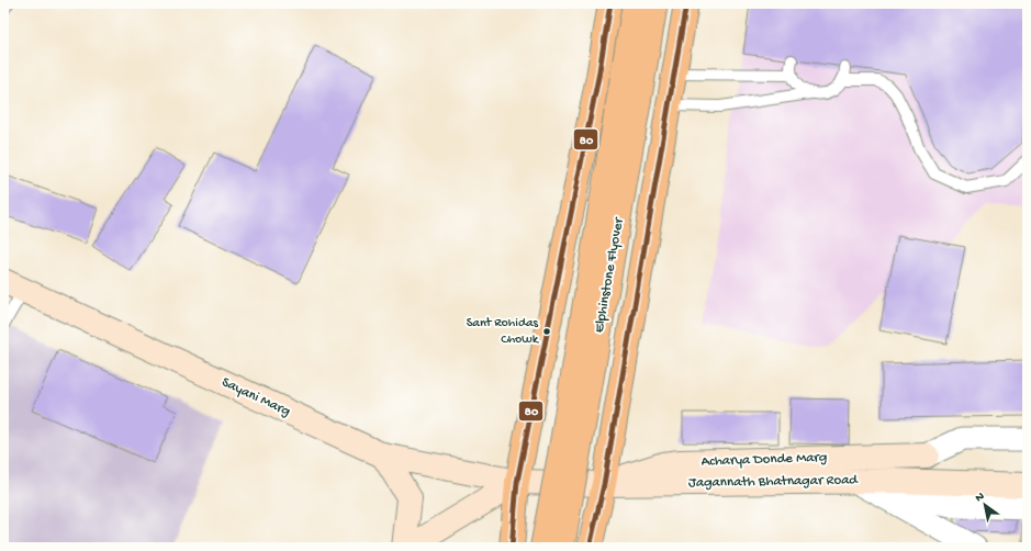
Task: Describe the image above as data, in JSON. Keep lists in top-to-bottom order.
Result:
{
  "streets": {
    "main road": [
      "Elphinstone Flyover",
      "Sayani Marg",
      "Acharya Donde Marg",
      "Jagannath Bhatnagar Road"
    ]
  },
  "crossings": [
    ["Sayani Marg", "Jagannath Bhatnagar Road"],
    ["Acharya Donde Marg", "Jagannath Bhatnagar Road"]
  ],
  "places": ["Sant Rohidas Chowk"],
  "lines": ["transit line 80"],
  "north": "top left"
}
